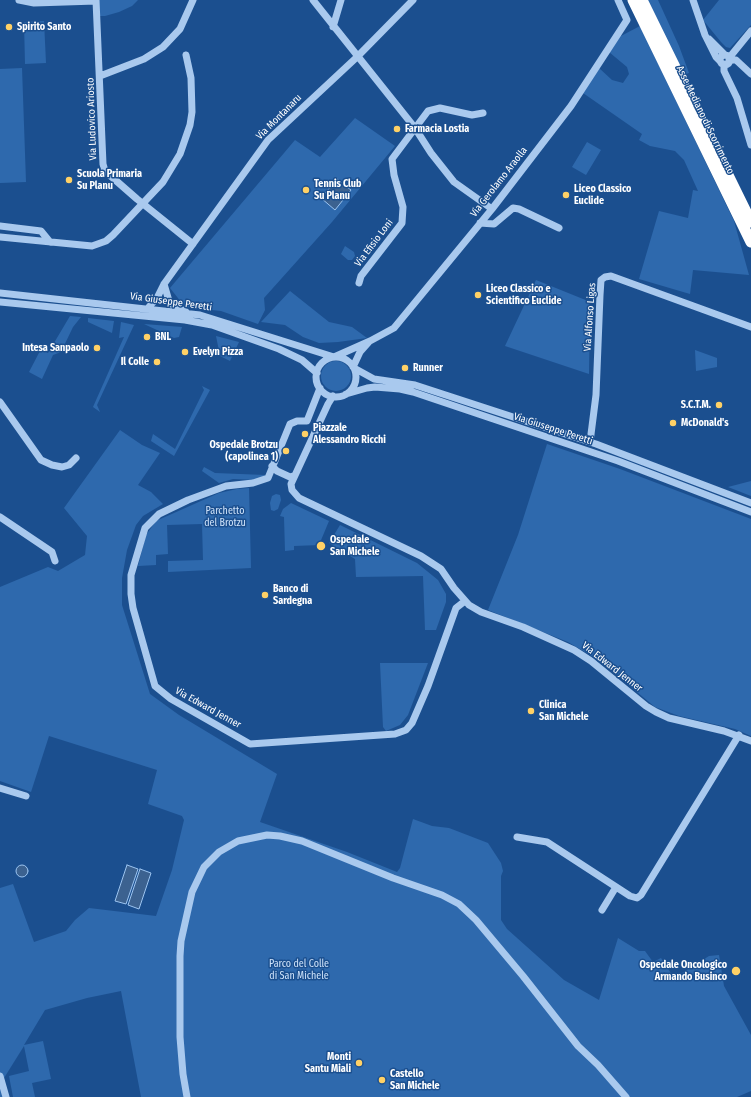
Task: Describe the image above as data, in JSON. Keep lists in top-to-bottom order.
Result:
{
  "streets": {
    "highway": ["Asse Mediano di Scorrimento"],
    "street": [
      "Via Montanaru",
      "Via Ludovico Ariosto",
      "Via Gerolamo Araolla",
      "Via Efisio Loni",
      "Via Giuseppe Peretti",
      "Via Alfonso Ligas",
      "Via Edward Jenner"
    ]
  },
  "crossings": [
    ["Via Montanaru", "Via Ludovico Ariosto"],
    ["Via Montanaru", "Via Giuseppe Peretti"],
    ["Via Gerolamo Araolla", "Via Giuseppe Peretti"],
    ["Via Giuseppe Peretti", "Via Alfonso Ligas"]
  ],
  "parks": ["Parchetto del Brotzu", "Parco del Colle di San Michele"],
  "places": [
    "Spirito Santo",
    "Farmacia Lostia",
    "Scuola Primaria Su Planu",
    "Tennis Club Su Planu",
    "Liceo Classico Euclide",
    "Liceo Classico e Scientifico Euclide",
    "BNL",
    "Intesa Sanpaolo",
    "Evelyn Pizza",
    "Il Colle",
    "Runner",
    "S.C.T.M.",
    "McDonald's",
    "Piazzale Alessandro Ricchi",
    "Ospedale Brotzu (capolinea 1)",
    "Ospedale San Michele",
    "Banco di Sardegna",
    "Clinica San Michele",
    "Ospedale Oncologico Armando Businco",
    "Monti Santu Miali",
    "Castello San Michele"
  ]
}
